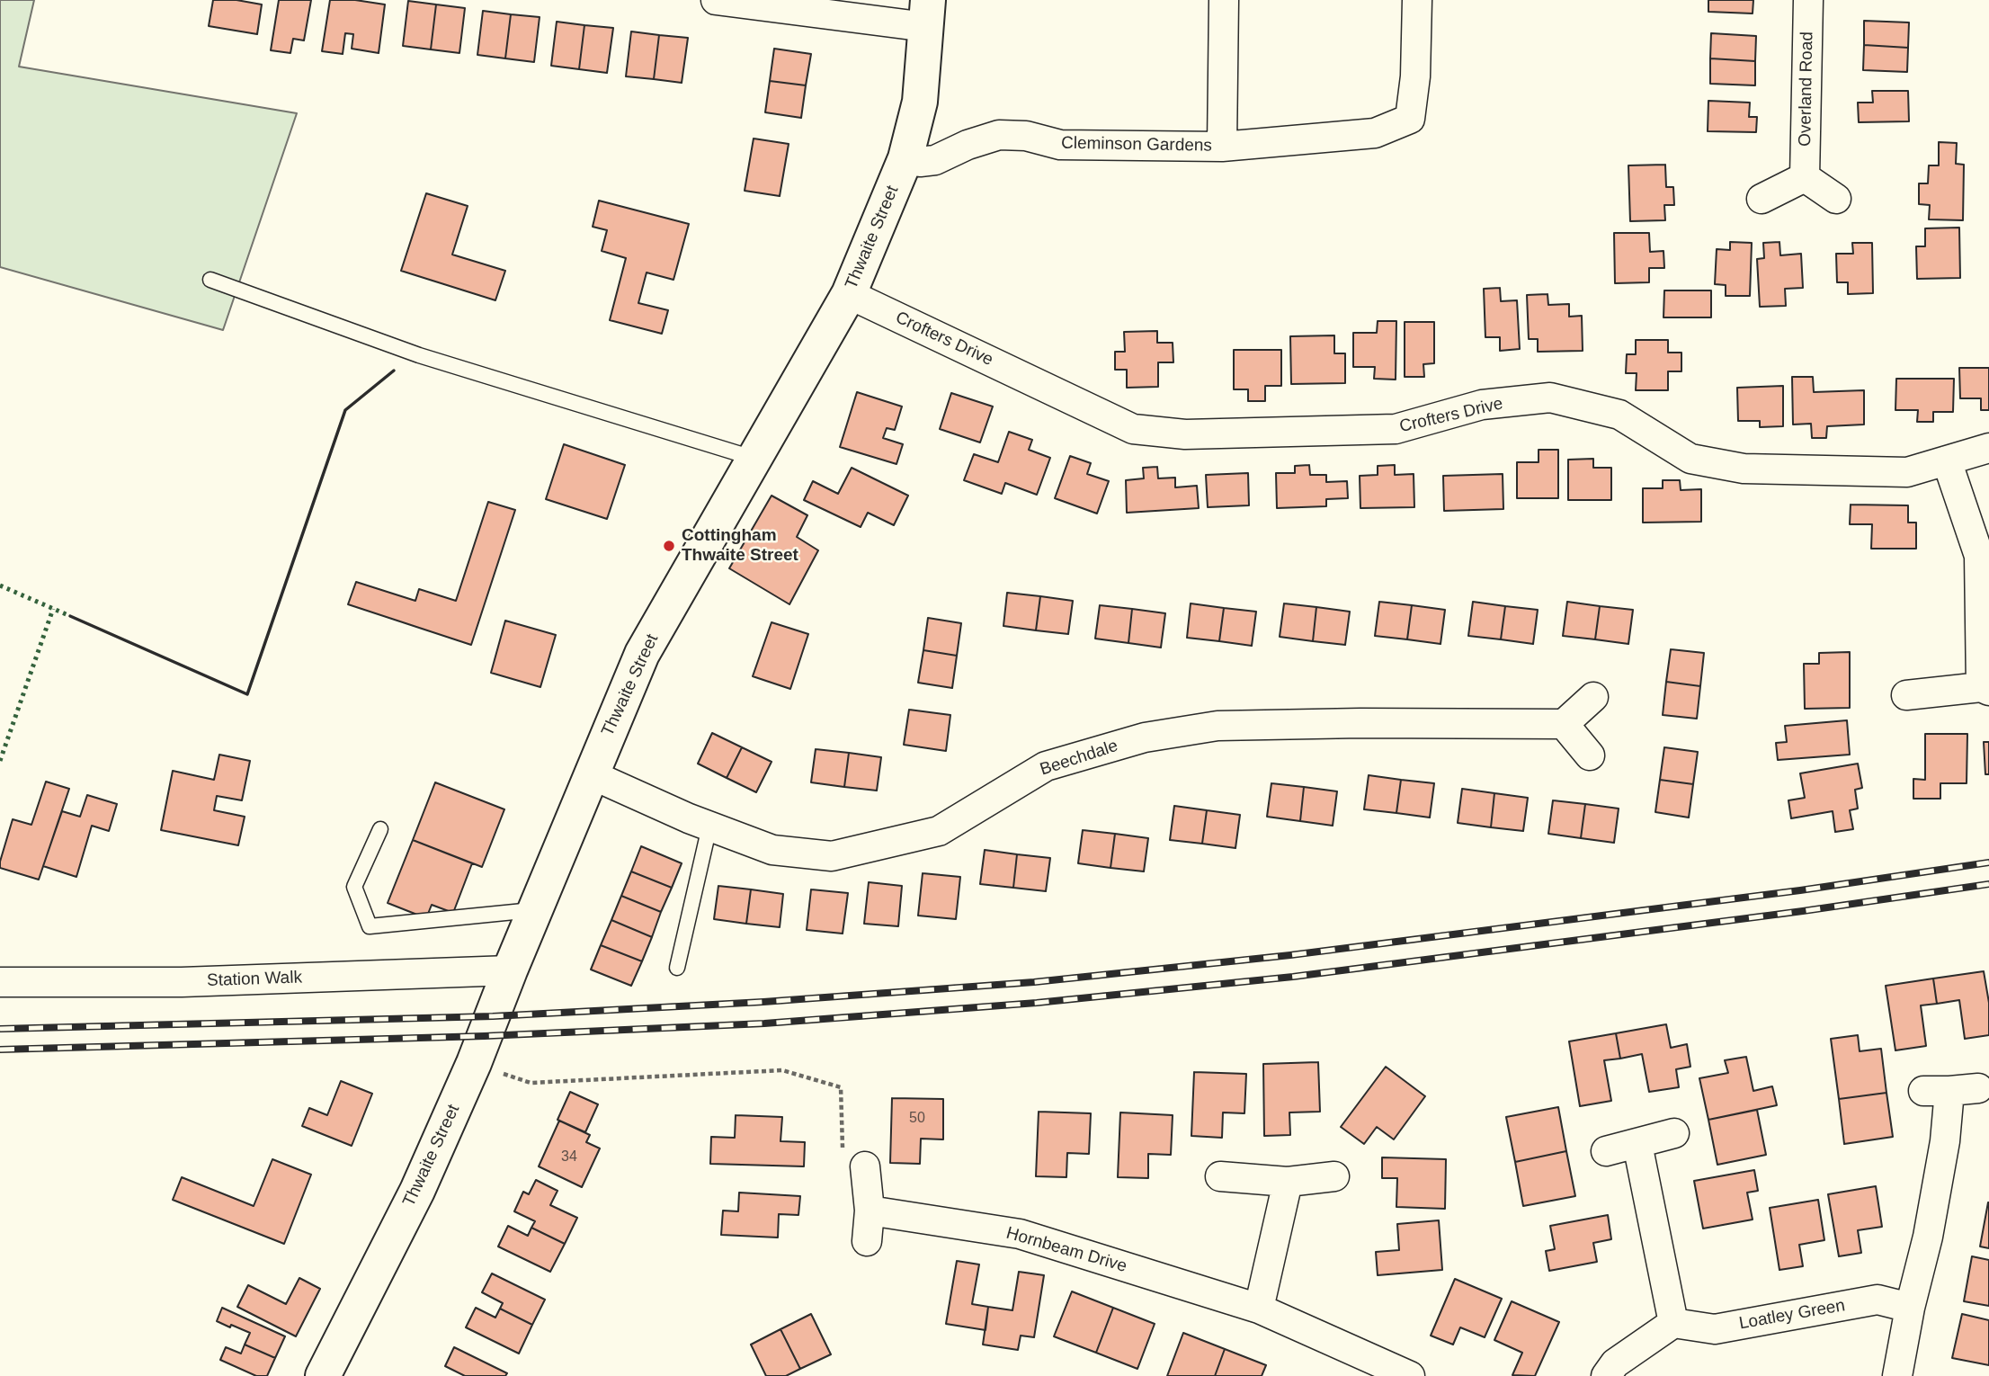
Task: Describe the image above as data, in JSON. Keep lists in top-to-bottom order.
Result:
{
  "streets": {
    "main road": ["Thwaite Street"],
    "street": [
      "Overland Road",
      "Cleminson Gardens",
      "Crofters Drive",
      "Beechdale",
      "Station Walk",
      "Hornbeam Drive",
      "Loatley Green"
    ]
  },
  "crossings": [
    ["Cleminson Gardens", "Thwaite Street"],
    ["Thwaite Street", "Crofters Drive"],
    ["Thwaite Street", "Beechdale"],
    ["Thwaite Street", "Station Walk"]
  ],
  "places": ["Cottingham Thwaite Street"],
  "house_numbers": ["50", "34"]
}
